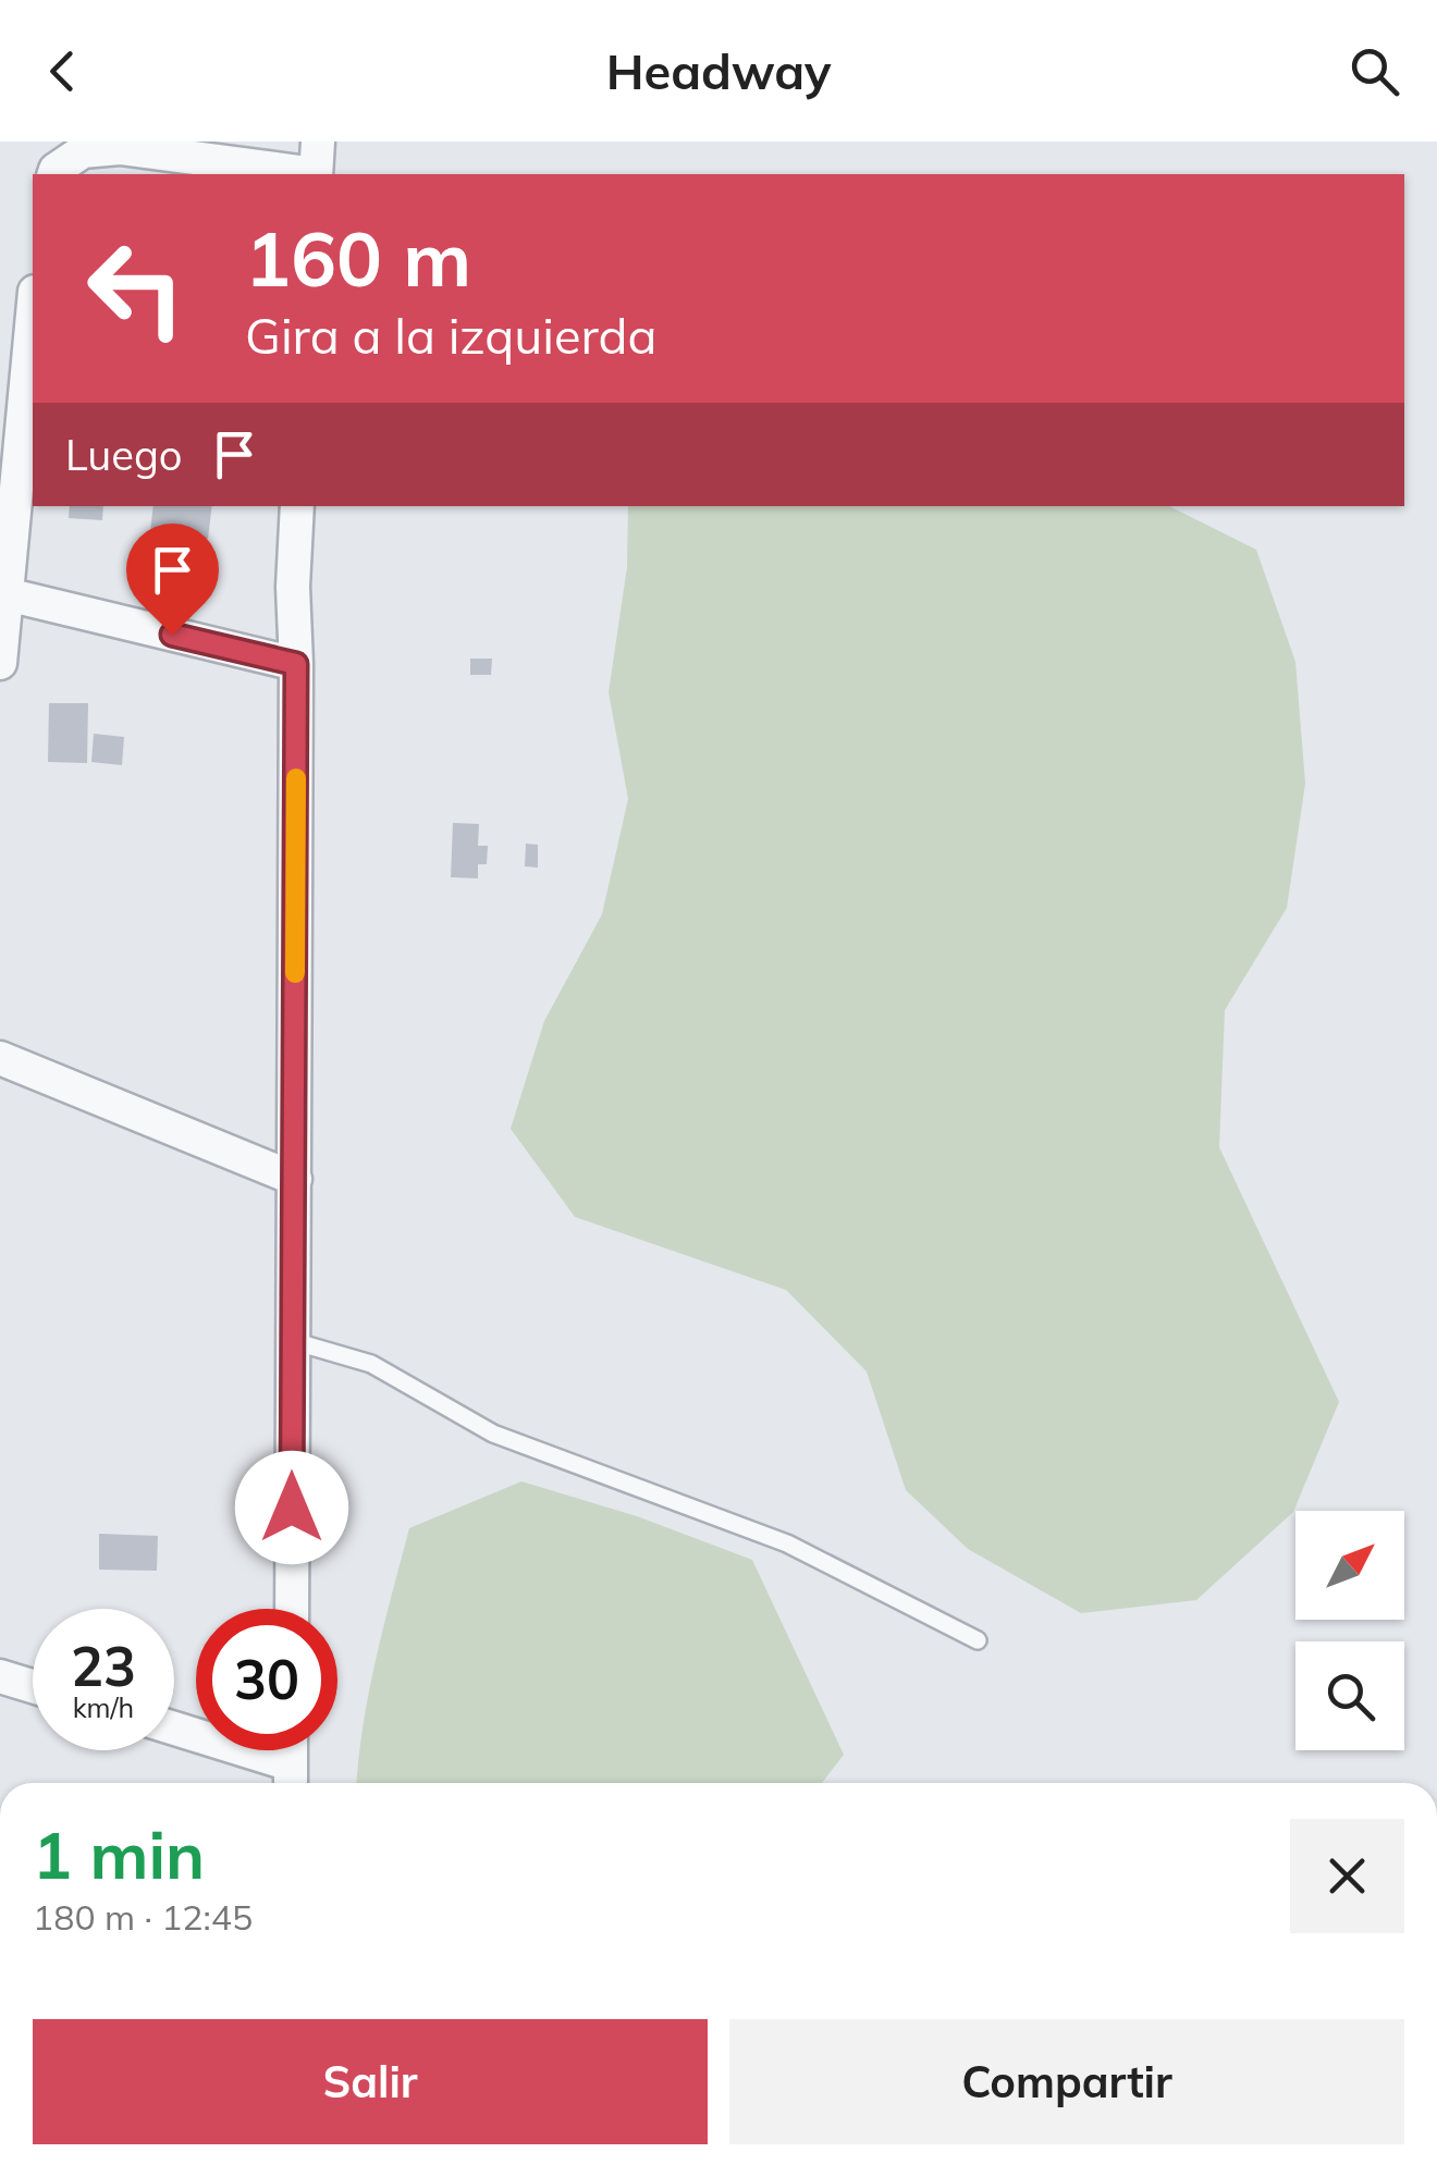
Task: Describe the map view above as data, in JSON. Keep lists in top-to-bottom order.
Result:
{
  "north": "top right",
  "page": {
    "header": "Headway",
    "turn": ["160 m", "Gira a la izquierda"],
    "then": "Luego",
    "speed": "23 km/h",
    "limit": "30",
    "heading": ["1 min", "180 m · 12:45"],
    "buttons": ["Salir", "Compartir"]
  }
}
